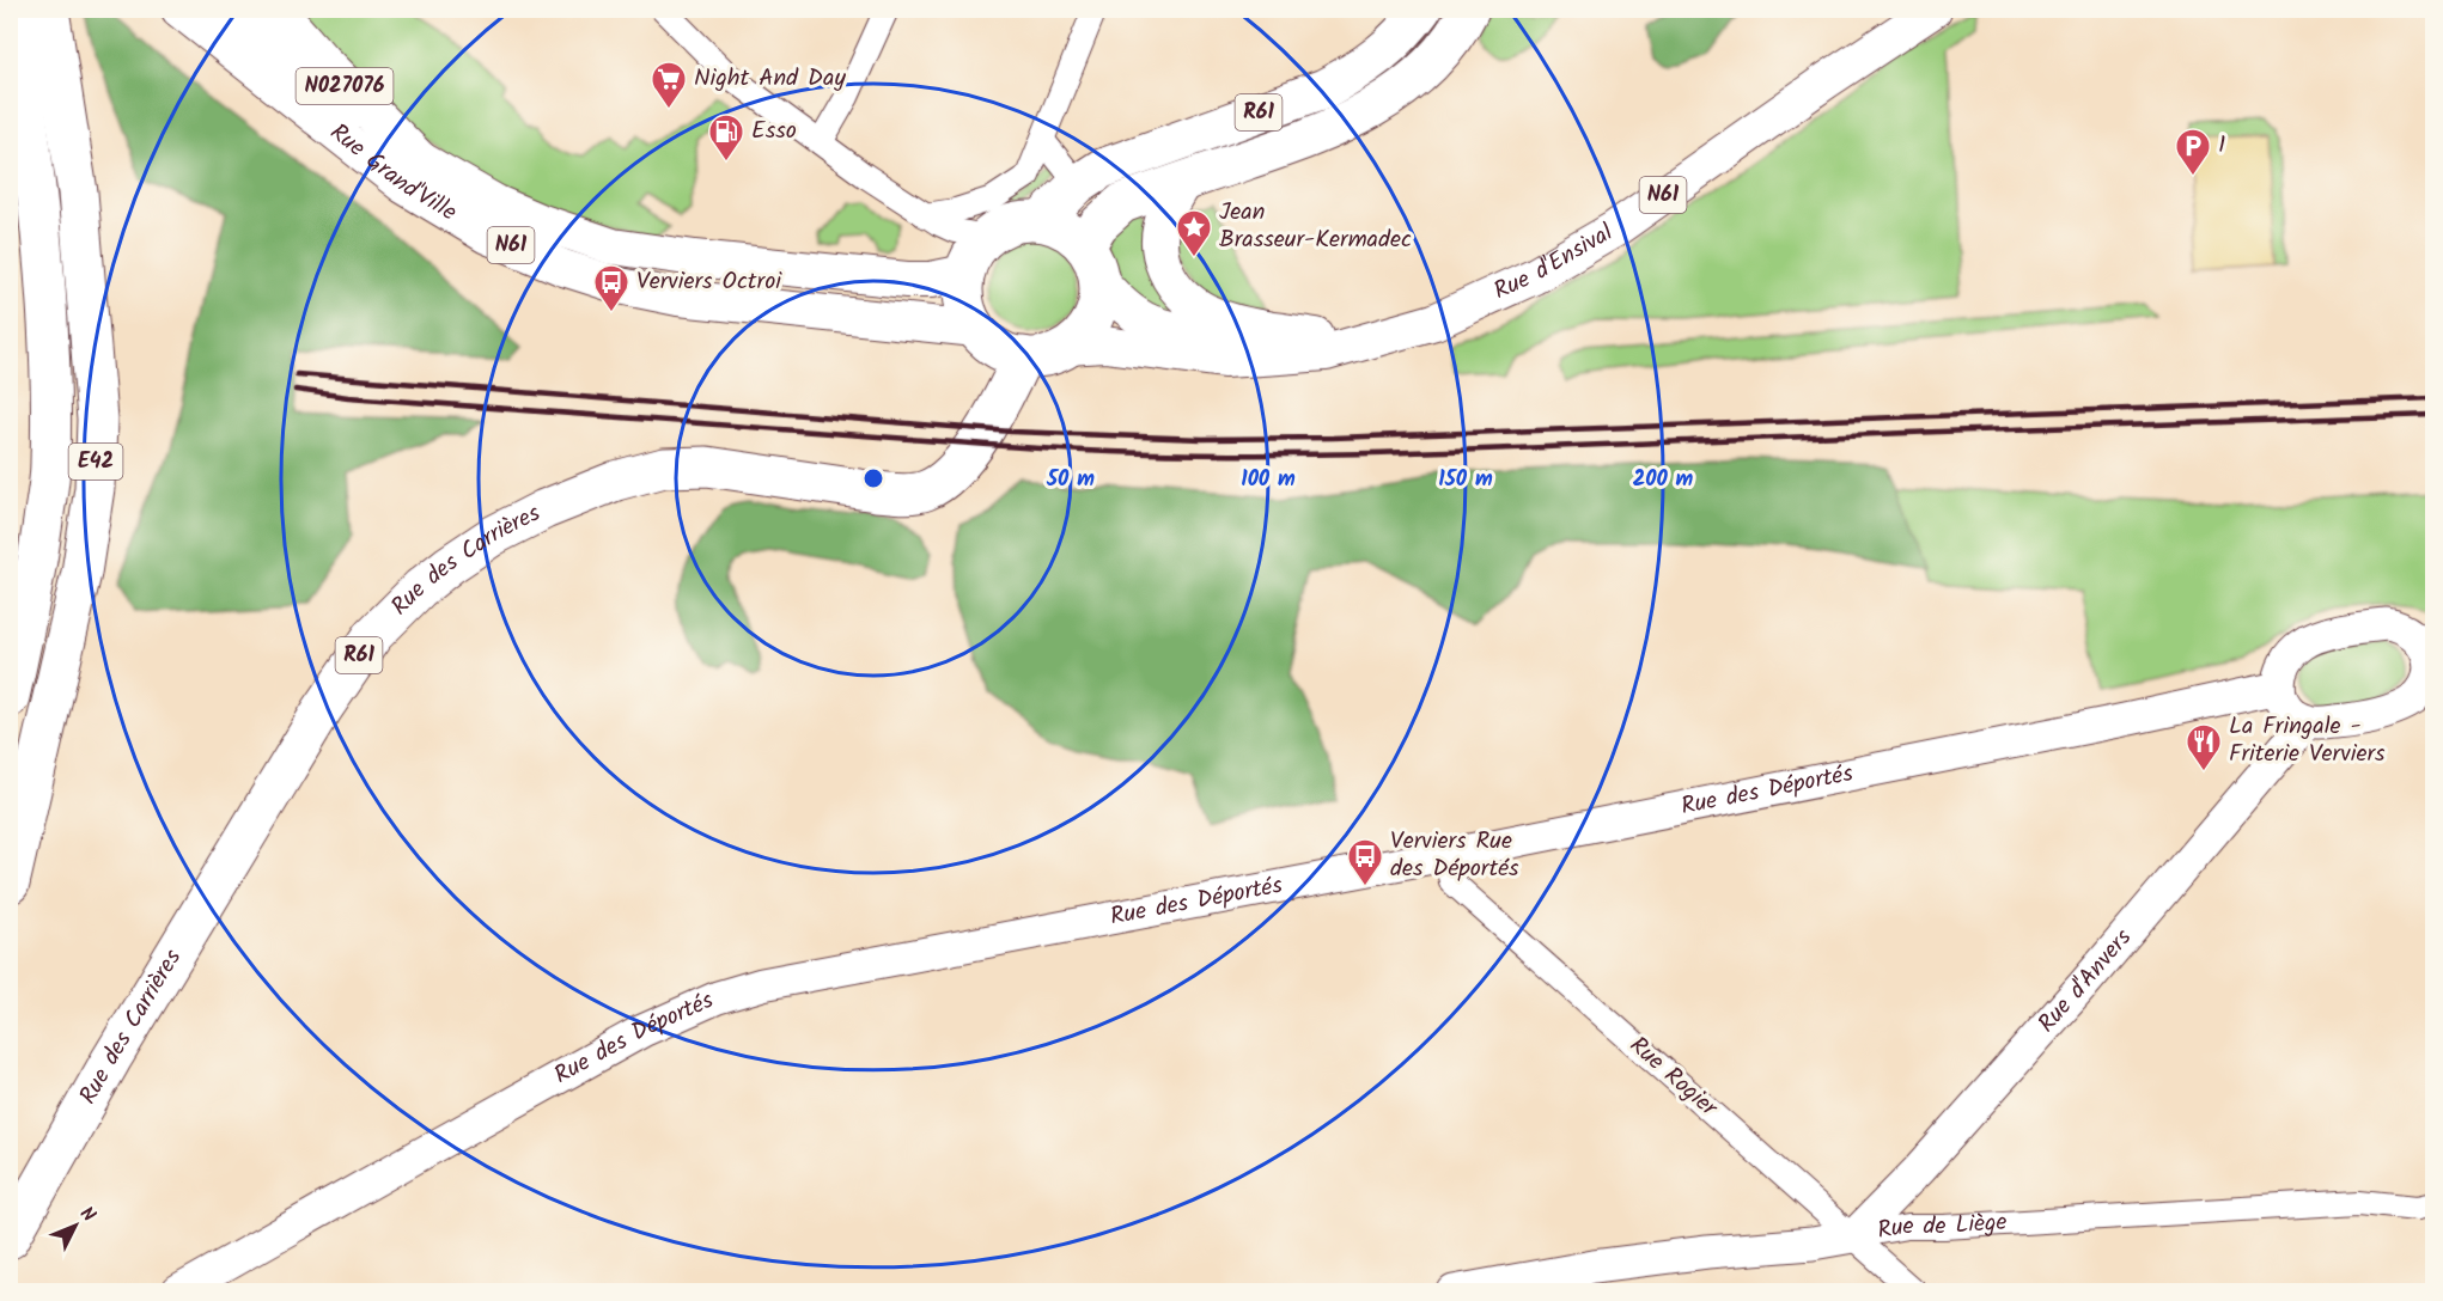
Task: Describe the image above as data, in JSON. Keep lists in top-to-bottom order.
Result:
{
  "streets": {
    "highway": [
      "N027076",
      "R61",
      "E42",
      "Rue des Carrières"
    ],
    "main road": ["Rue Grand'Ville", "N61", "Rue d'Ensival"],
    "street": [
      "Rue des Déportés",
      "Rue d'Anvers",
      "Rue Rogier",
      "Rue de Liège"
    ]
  },
  "crossings": [
    ["N027076", "Rue Grand'Ville"],
    ["R61", "Rue Grand'Ville"],
    ["R61", "Rue d'Ensival"],
    ["R61", "Rue des Carrières"],
    ["Rue Grand'Ville", "Rue d'Ensival"],
    ["Rue Grand'Ville", "Rue des Carrières"],
    ["Rue d'Ensival", "Rue des Carrières"],
    ["Rue des Déportés", "Rue d'Anvers"],
    ["Rue des Déportés", "Rue Rogier"],
    ["Rue d'Anvers", "Rue Rogier"],
    ["Rue d'Anvers", "Rue de Liège"],
    ["Rue Rogier", "Rue de Liège"]
  ],
  "places": {
    "supermarket": ["Night And Day"],
    "fuel station": ["Esso"],
    "parking": ["1"],
    "place": ["Jean Brasseur-Kermadec"],
    "bus stop": ["Verviers Octroi", "Verviers Rue des Déportés"],
    "restaurant": ["La Fringale - Friterie Verviers"]
  },
  "north": "top right",
  "rings": [
    "50 m",
    "100 m",
    "150 m",
    "200 m"
  ]
}
